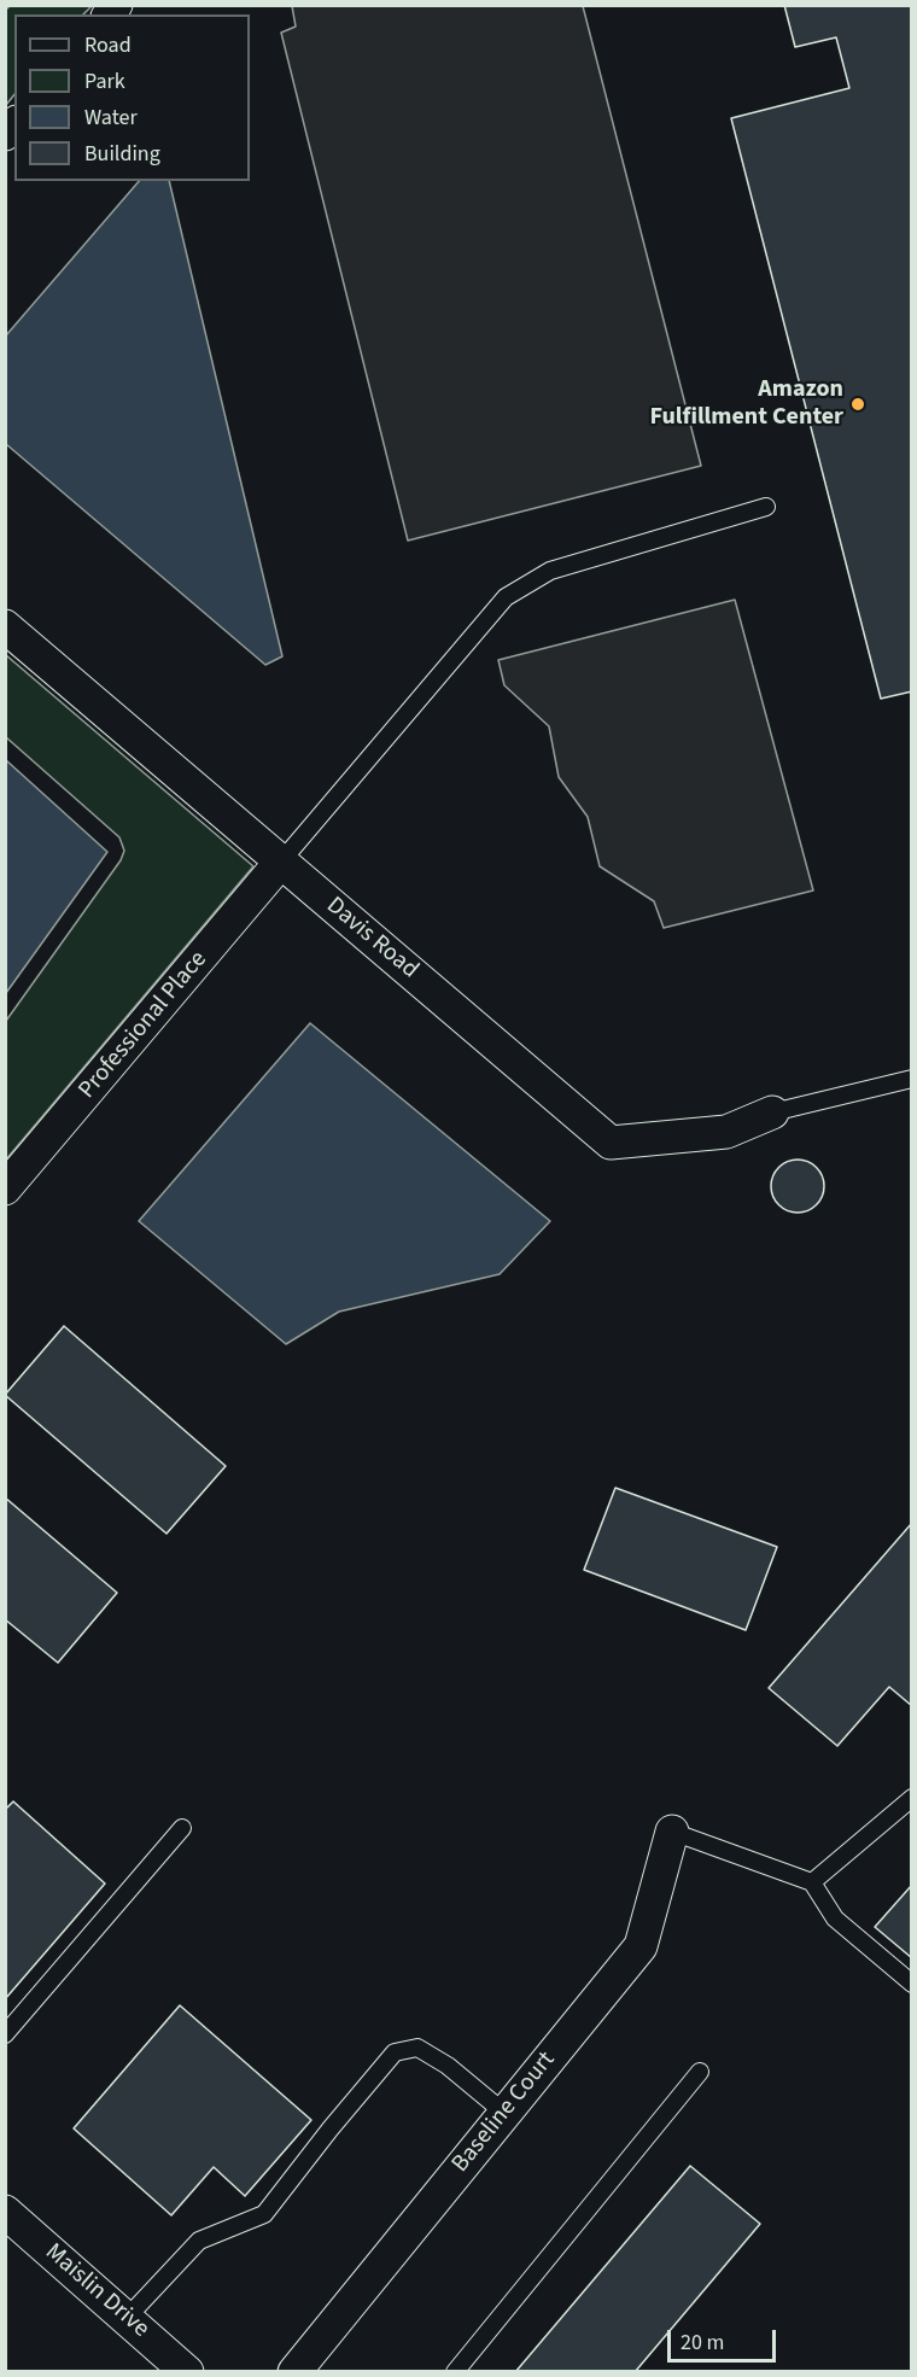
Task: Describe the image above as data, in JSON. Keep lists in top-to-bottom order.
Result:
{
  "streets": {
    "street": [
      "Davis Road",
      "Professional Place",
      "Baseline Court",
      "Maislin Drive"
    ]
  },
  "crossings": [
    ["Davis Road", "Professional Place"]
  ],
  "places": ["Amazon Fulfillment Center"],
  "legend": [
    "Road",
    "Park",
    "Water",
    "Building"
  ],
  "scale_bar": "20 m"
}
